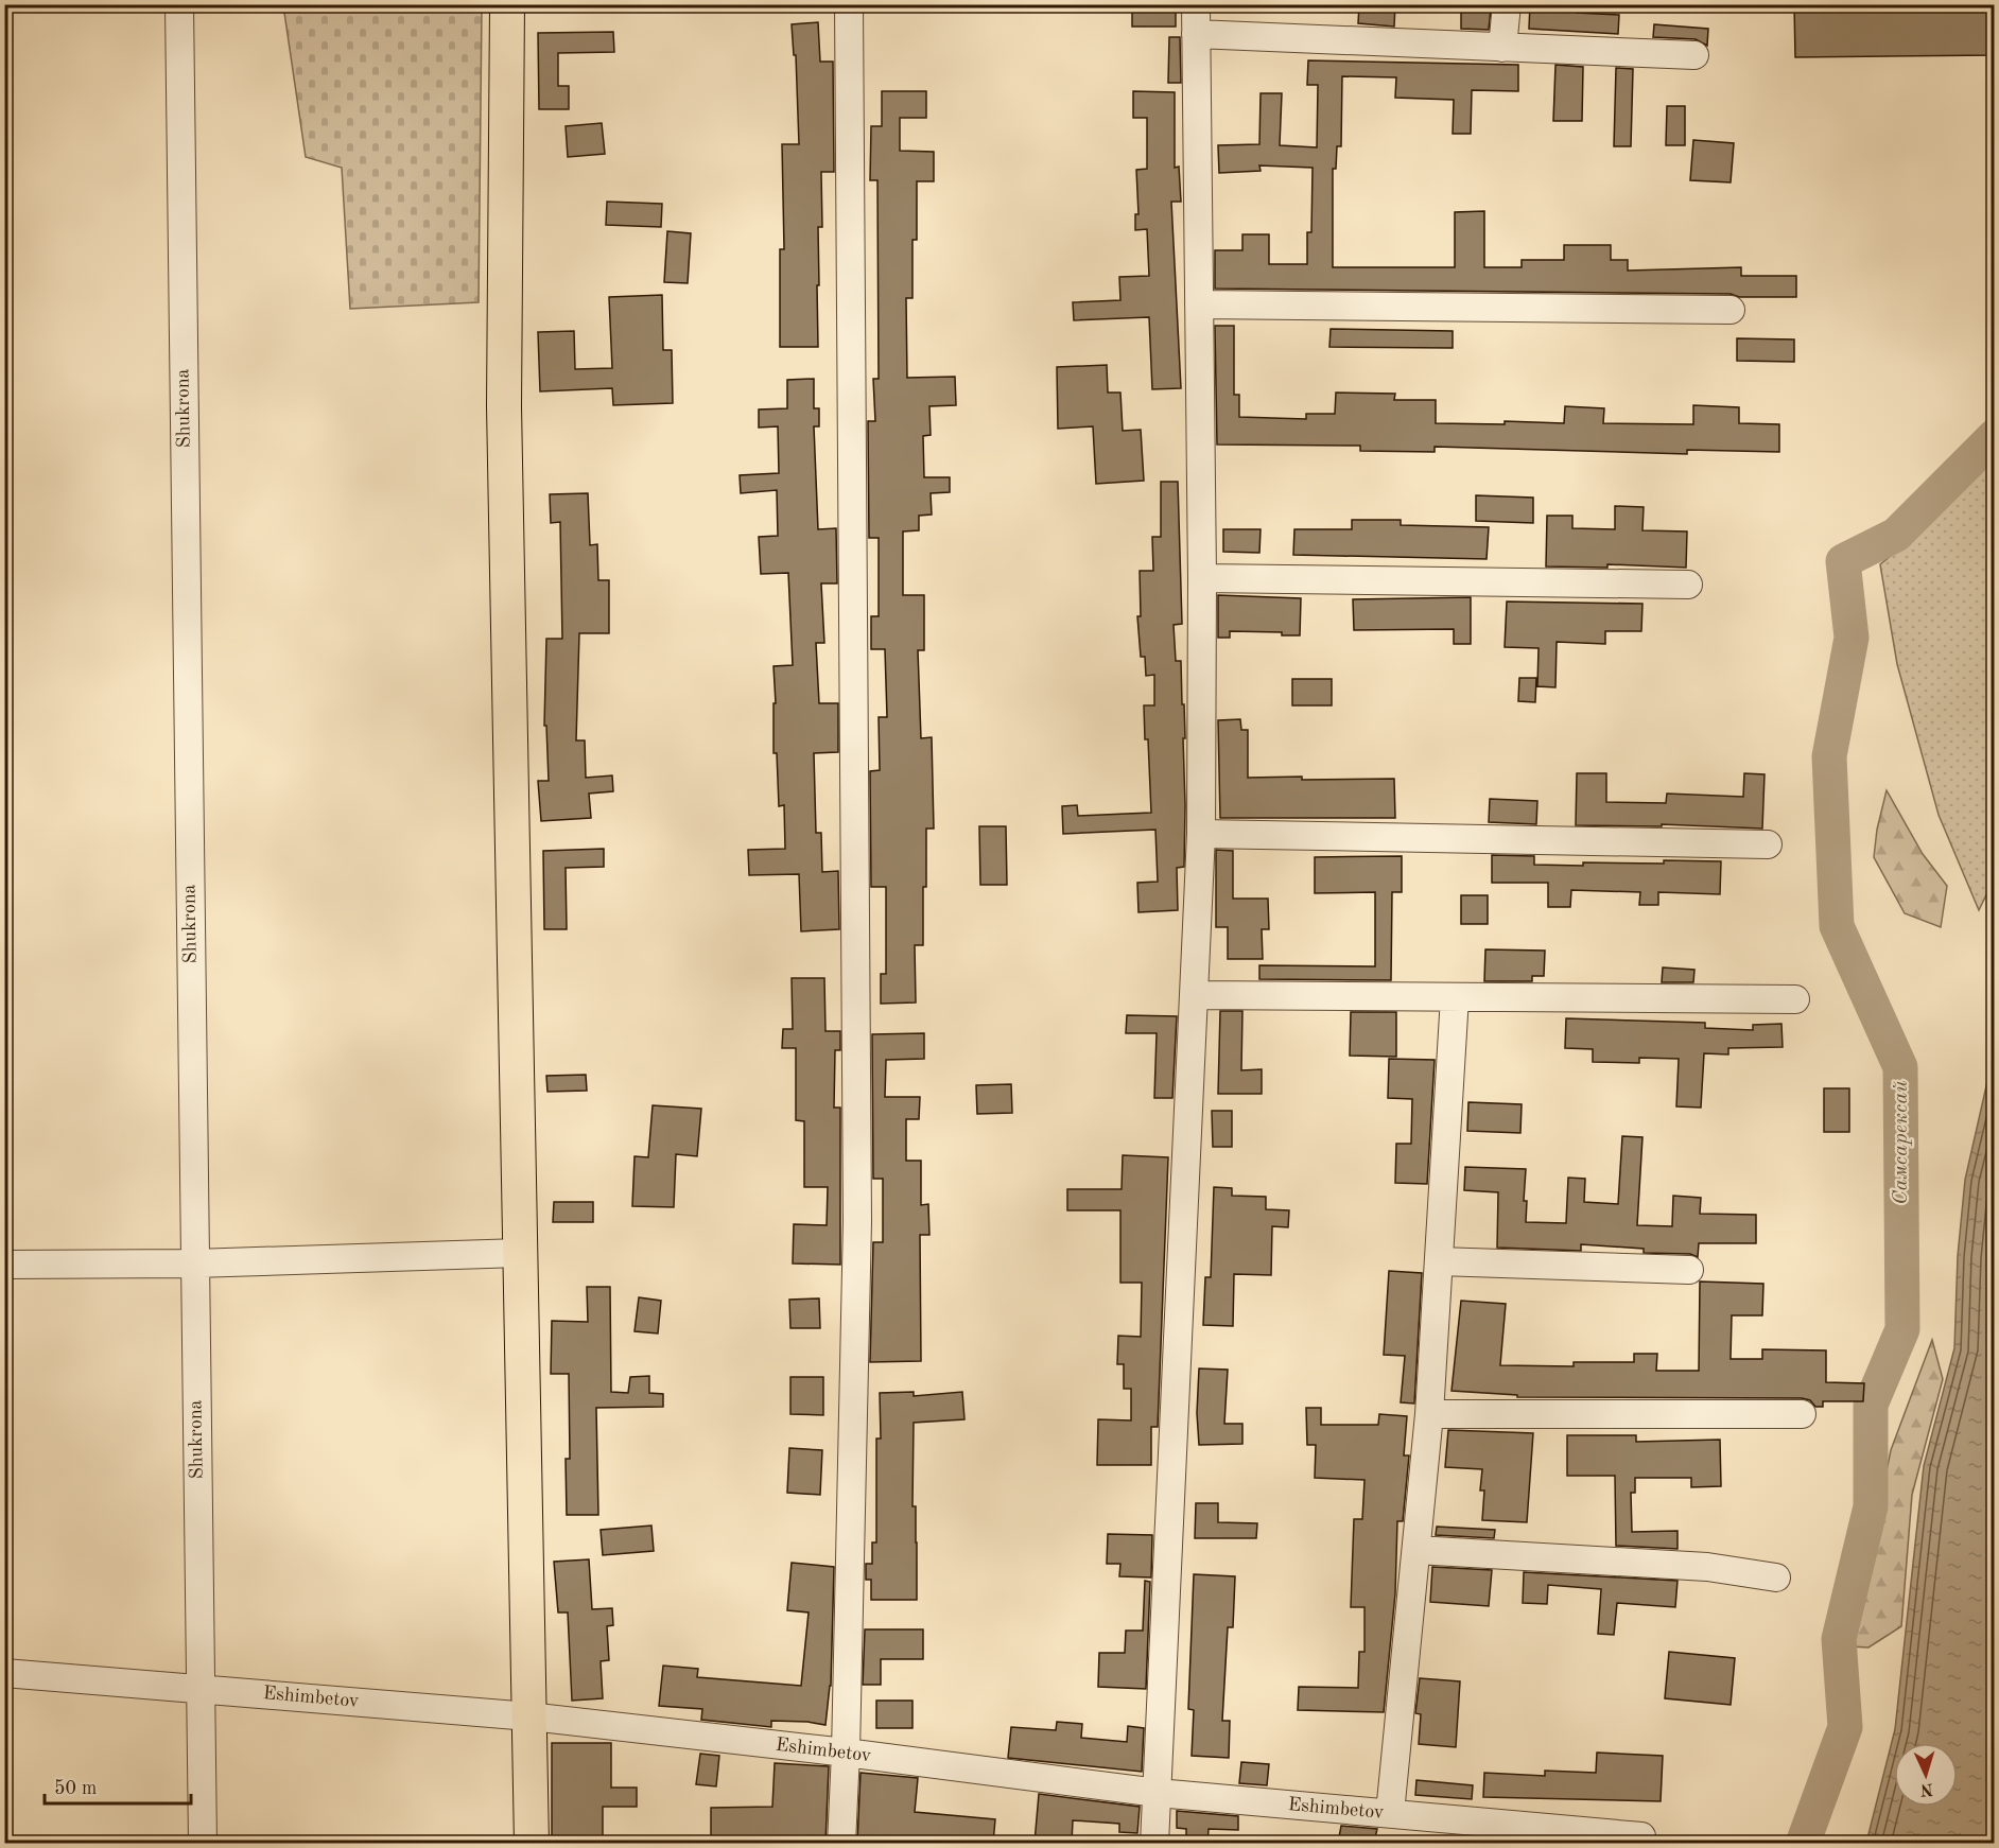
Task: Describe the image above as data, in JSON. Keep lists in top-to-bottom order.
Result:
{
  "streets": {
    "street": ["Shukrona", "Eshimbetov"]
  },
  "crossings": [
    ["Shukrona", "Eshimbetov"]
  ],
  "water": ["Самсарексай"],
  "scale_bar": "50 m",
  "north": "bottom"
}
